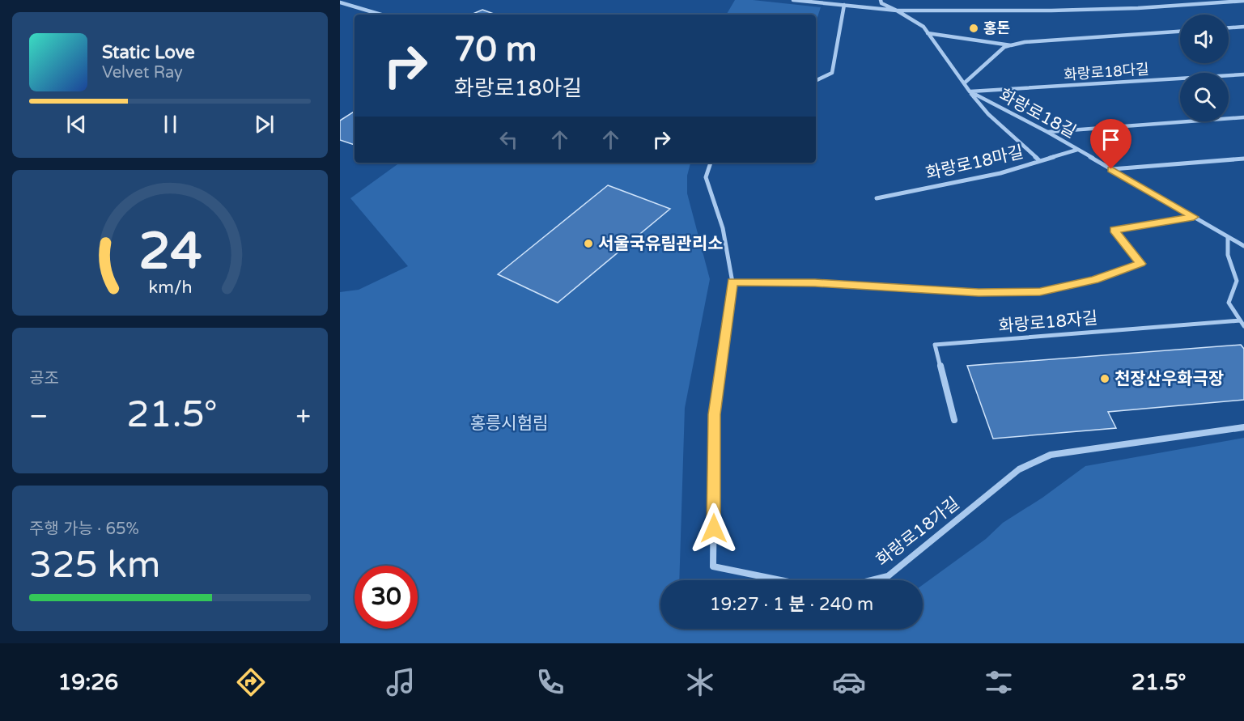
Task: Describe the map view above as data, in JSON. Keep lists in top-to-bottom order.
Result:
{
  "streets": {
    "street": [
      "화랑로18다길",
      "화랑로18길",
      "화랑로18마길",
      "화랑로18자길",
      "화랑로18가길"
    ]
  },
  "crossings": [
    ["화랑로18다길", "화랑로18길"],
    ["화랑로18길", "화랑로18마길"]
  ],
  "parks": ["홍릉시험림"],
  "places": ["홍돈", "서울국유림관리소", "천장산우화극장"],
  "page": {
    "turn": ["70 m", "화랑로18아길"],
    "song": ["Static Love", "Velvet Ray"],
    "tile": [
      "공조",
      ["주행 가능 · 65%", "325 km"]
    ],
    "heat": ["−", "21.5°", "+"],
    "limit": "30",
    "trip": "19:27 · 1 분 · 240 m",
    "tabs": ["19:26", "21.5°"],
    "gauge": ["24", "km/h"]
  }
}
